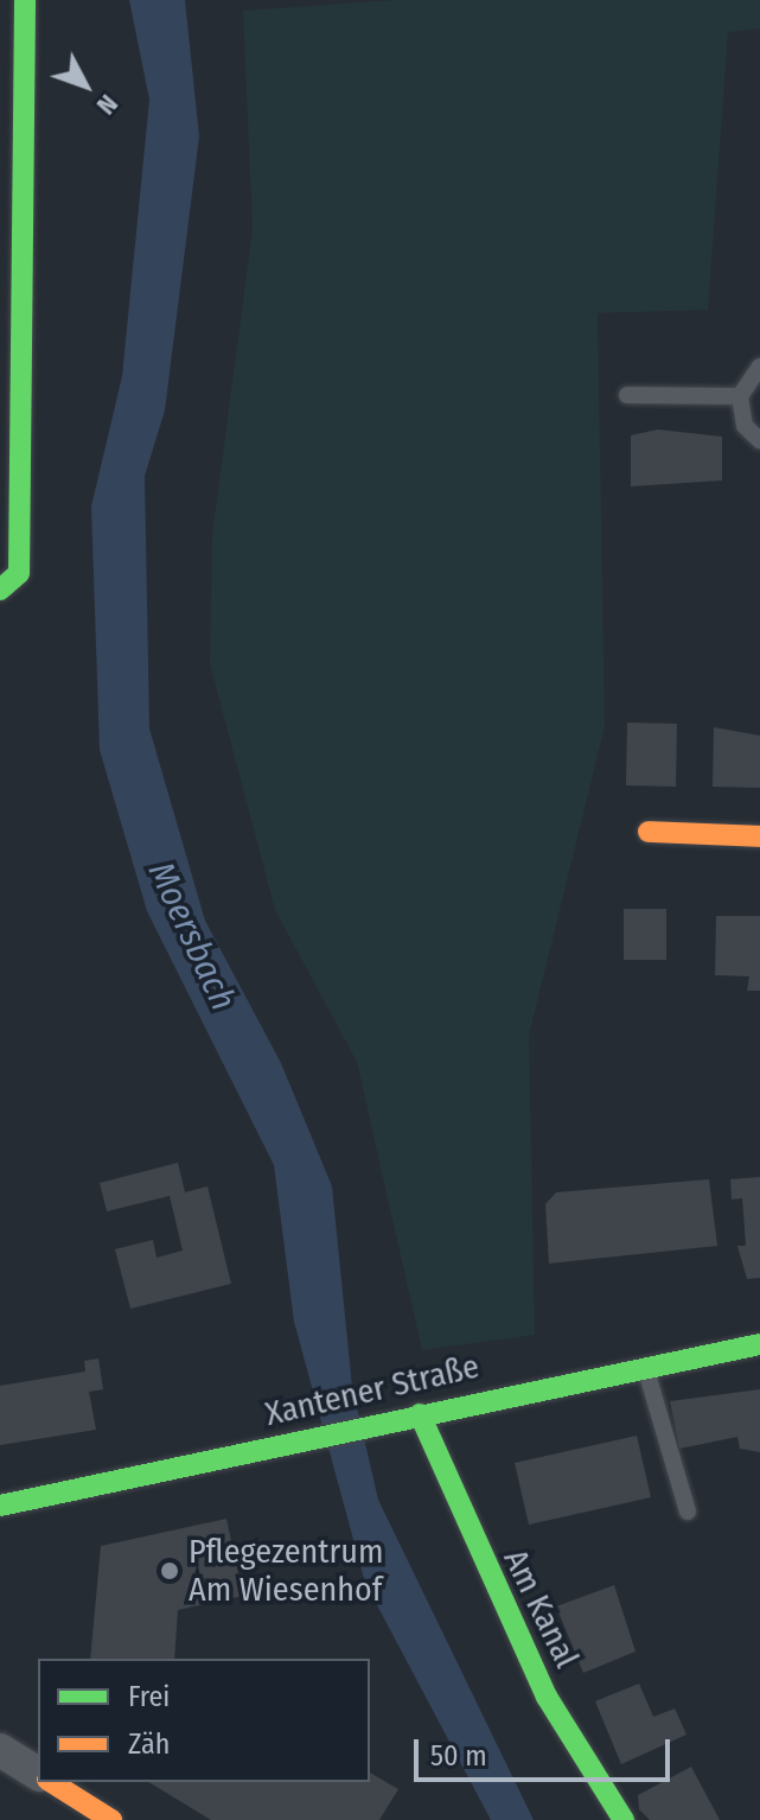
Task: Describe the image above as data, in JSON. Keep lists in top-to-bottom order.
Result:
{
  "streets": {
    "street": ["Xantener Straße", "Am Kanal"]
  },
  "crossings": [
    ["Xantener Straße", "Am Kanal"]
  ],
  "water": ["Moersbach"],
  "places": ["Pflegezentrum Am Wiesenhof"],
  "legend": ["Frei", "Zäh"],
  "scale_bar": "50 m",
  "north": "bottom right"
}
